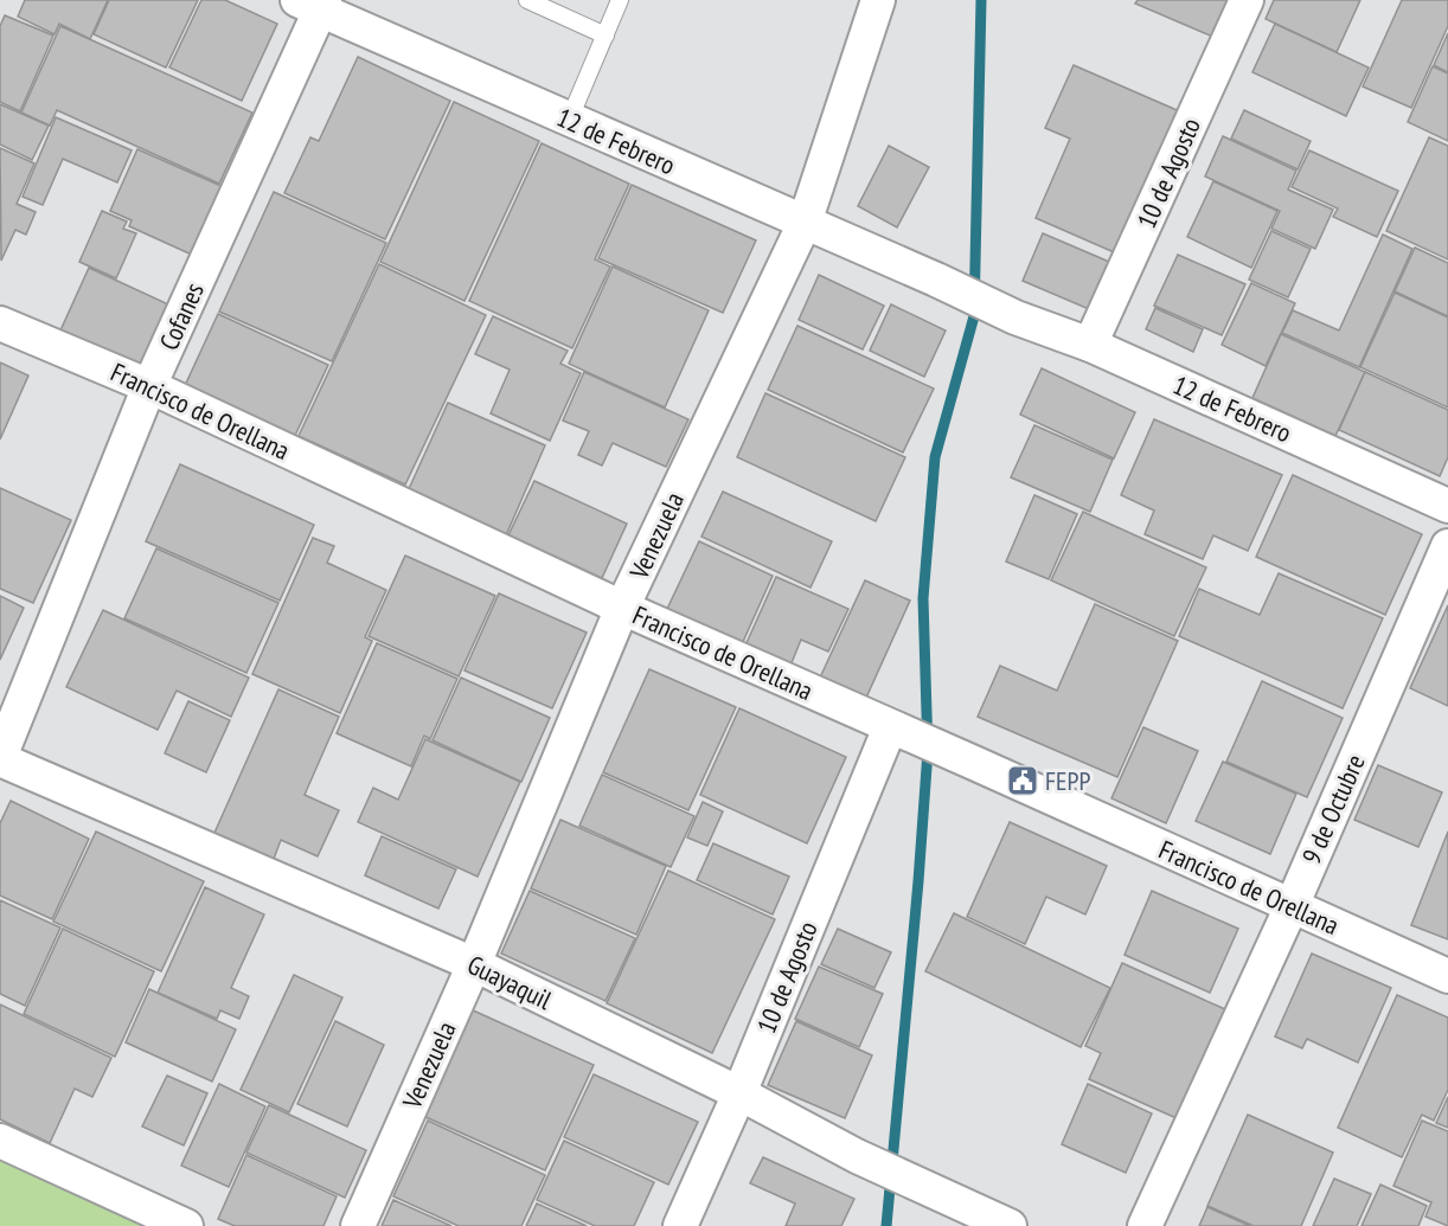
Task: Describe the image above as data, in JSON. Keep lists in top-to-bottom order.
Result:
{
  "streets": {
    "street": [
      "12 de Febrero",
      "10 de Agosto",
      "Cofanes",
      "Francisco de Orellana",
      "Venezuela",
      "9 de Octubre",
      "Guayaquil"
    ]
  },
  "crossings": [
    ["12 de Febrero", "10 de Agosto"],
    ["12 de Febrero", "Cofanes"],
    ["12 de Febrero", "Venezuela"],
    ["10 de Agosto", "Francisco de Orellana"],
    ["10 de Agosto", "Guayaquil"],
    ["Cofanes", "Francisco de Orellana"],
    ["Cofanes", "Guayaquil"],
    ["Francisco de Orellana", "Venezuela"],
    ["Francisco de Orellana", "9 de Octubre"],
    ["Venezuela", "Guayaquil"]
  ],
  "places": {
    "public building": ["FEPP"]
  }
}
